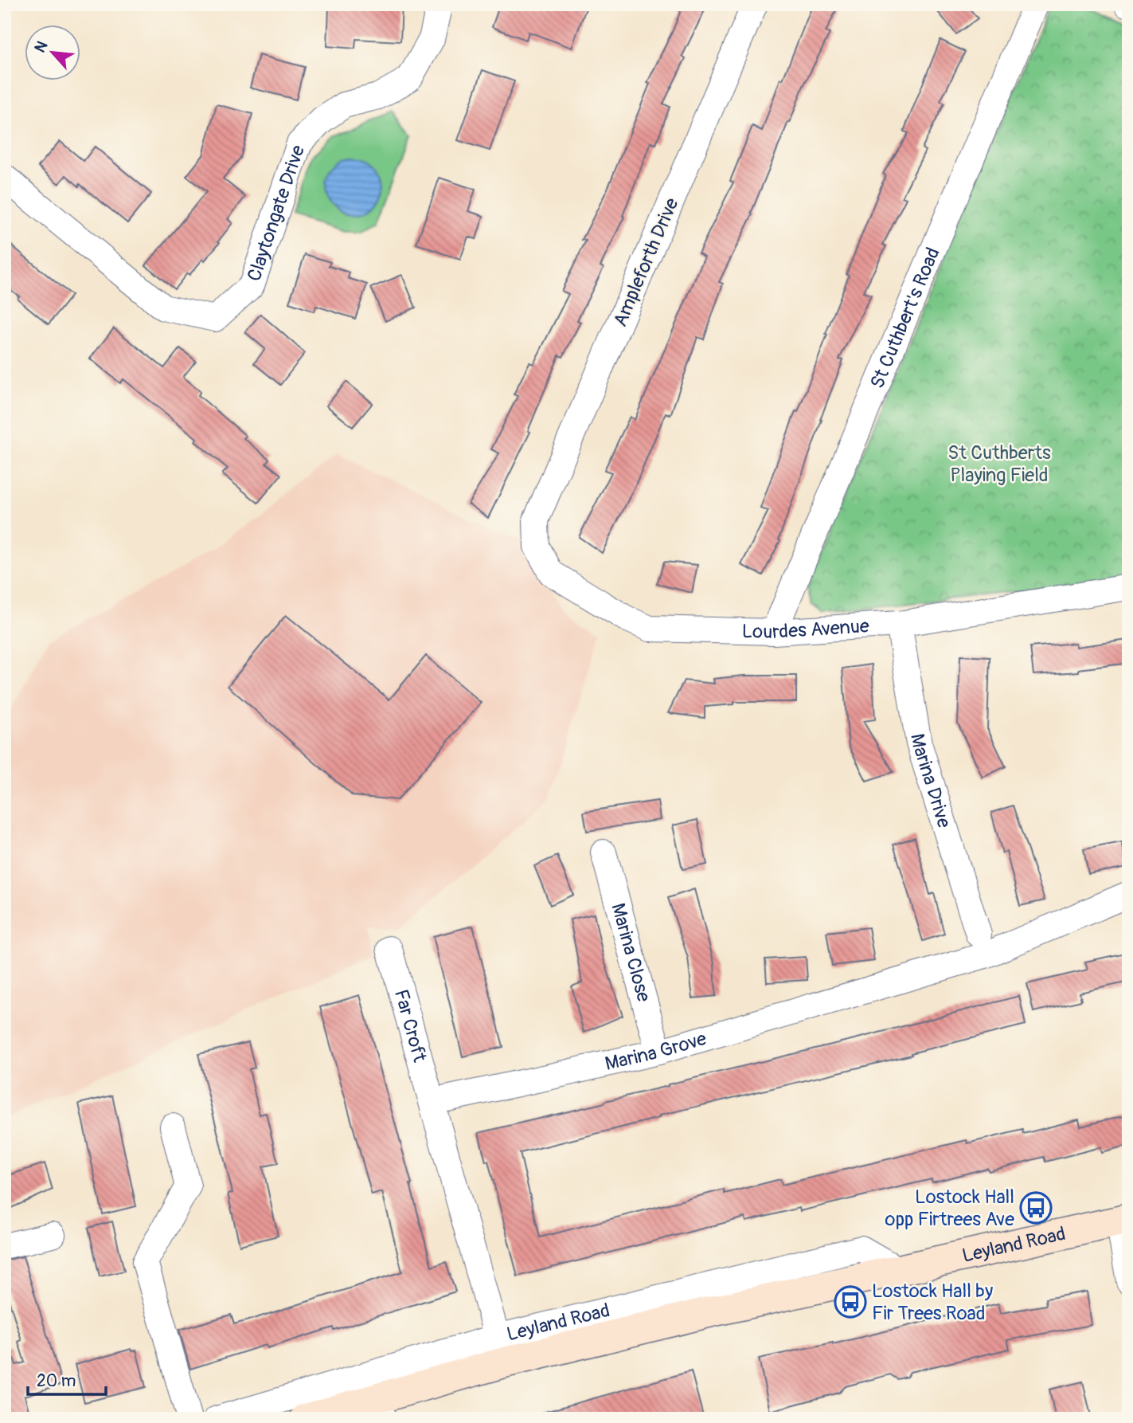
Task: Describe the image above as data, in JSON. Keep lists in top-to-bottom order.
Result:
{
  "streets": {
    "main road": ["Leyland Road"],
    "street": [
      "Claytongate Drive",
      "Ampleforth Drive",
      "St Cuthbert's Road",
      "Lourdes Avenue",
      "Marina Drive",
      "Marina Close",
      "Far Croft",
      "Marina Grove"
    ]
  },
  "crossings": [
    ["Ampleforth Drive", "Lourdes Avenue"],
    ["St Cuthbert's Road", "Lourdes Avenue"],
    ["Lourdes Avenue", "Marina Drive"],
    ["Marina Close", "Marina Grove"],
    ["Far Croft", "Marina Grove"]
  ],
  "parks": ["St Cuthberts Playing Field"],
  "places": {
    "bus stop": ["Lostock Hall opp Firtrees Ave", "Lostock Hall by Fir Trees Road"]
  },
  "scale_bar": "20 m",
  "north": "top left"
}
